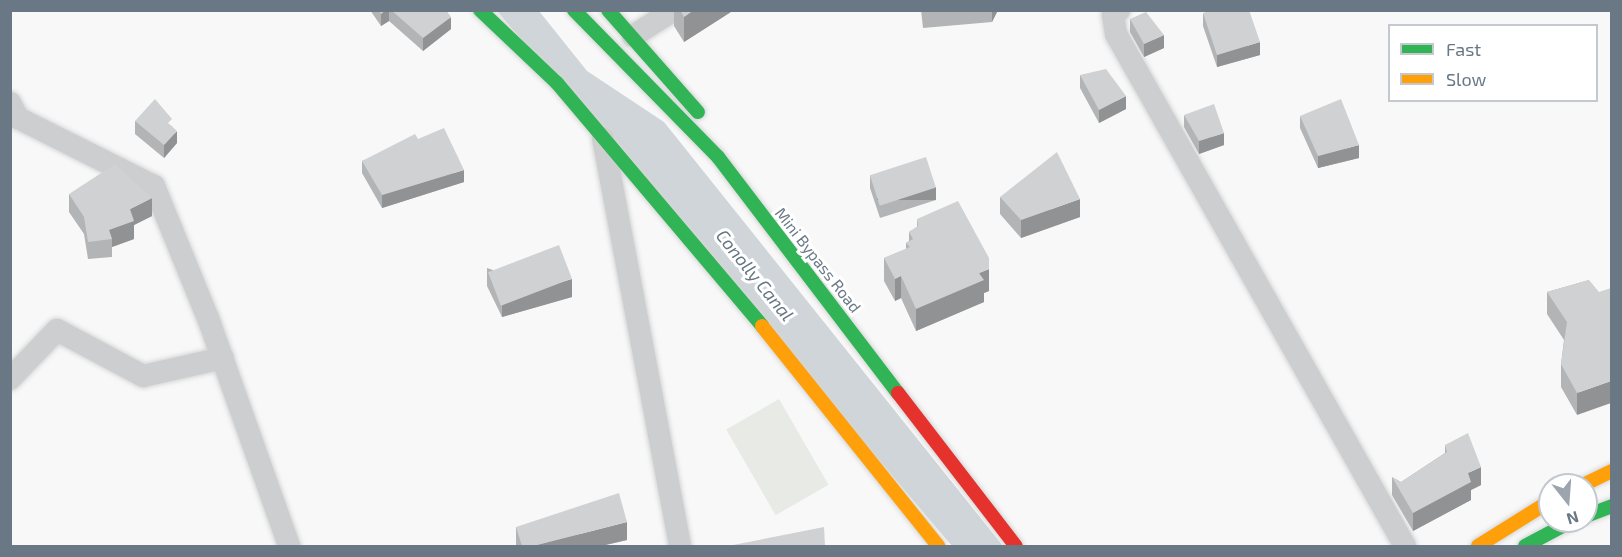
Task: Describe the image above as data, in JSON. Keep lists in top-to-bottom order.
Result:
{
  "streets": {
    "main road": ["Mini Bypass Road"]
  },
  "water": ["Conolly Canal"],
  "legend": ["Fast", "Slow"],
  "north": "bottom"
}
